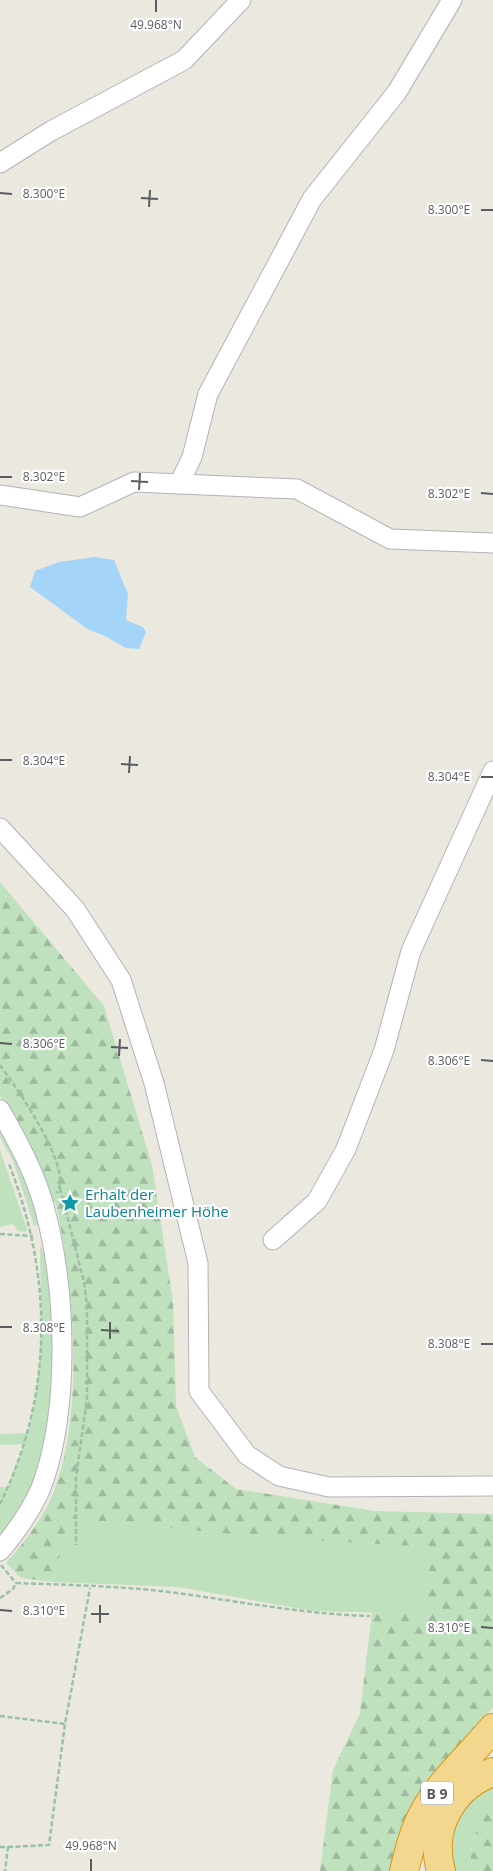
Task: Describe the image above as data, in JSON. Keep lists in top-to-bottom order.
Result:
{
  "streets": {
    "highway": ["B 9"]
  },
  "places": {
    "place": ["Erhalt der Laubenheimer Höhe"]
  },
  "coordinates": [
    "49.968°N",
    "8.300°E",
    "8.302°E",
    "8.304°E",
    "8.306°E",
    "8.308°E",
    "8.310°E"
  ]
}
